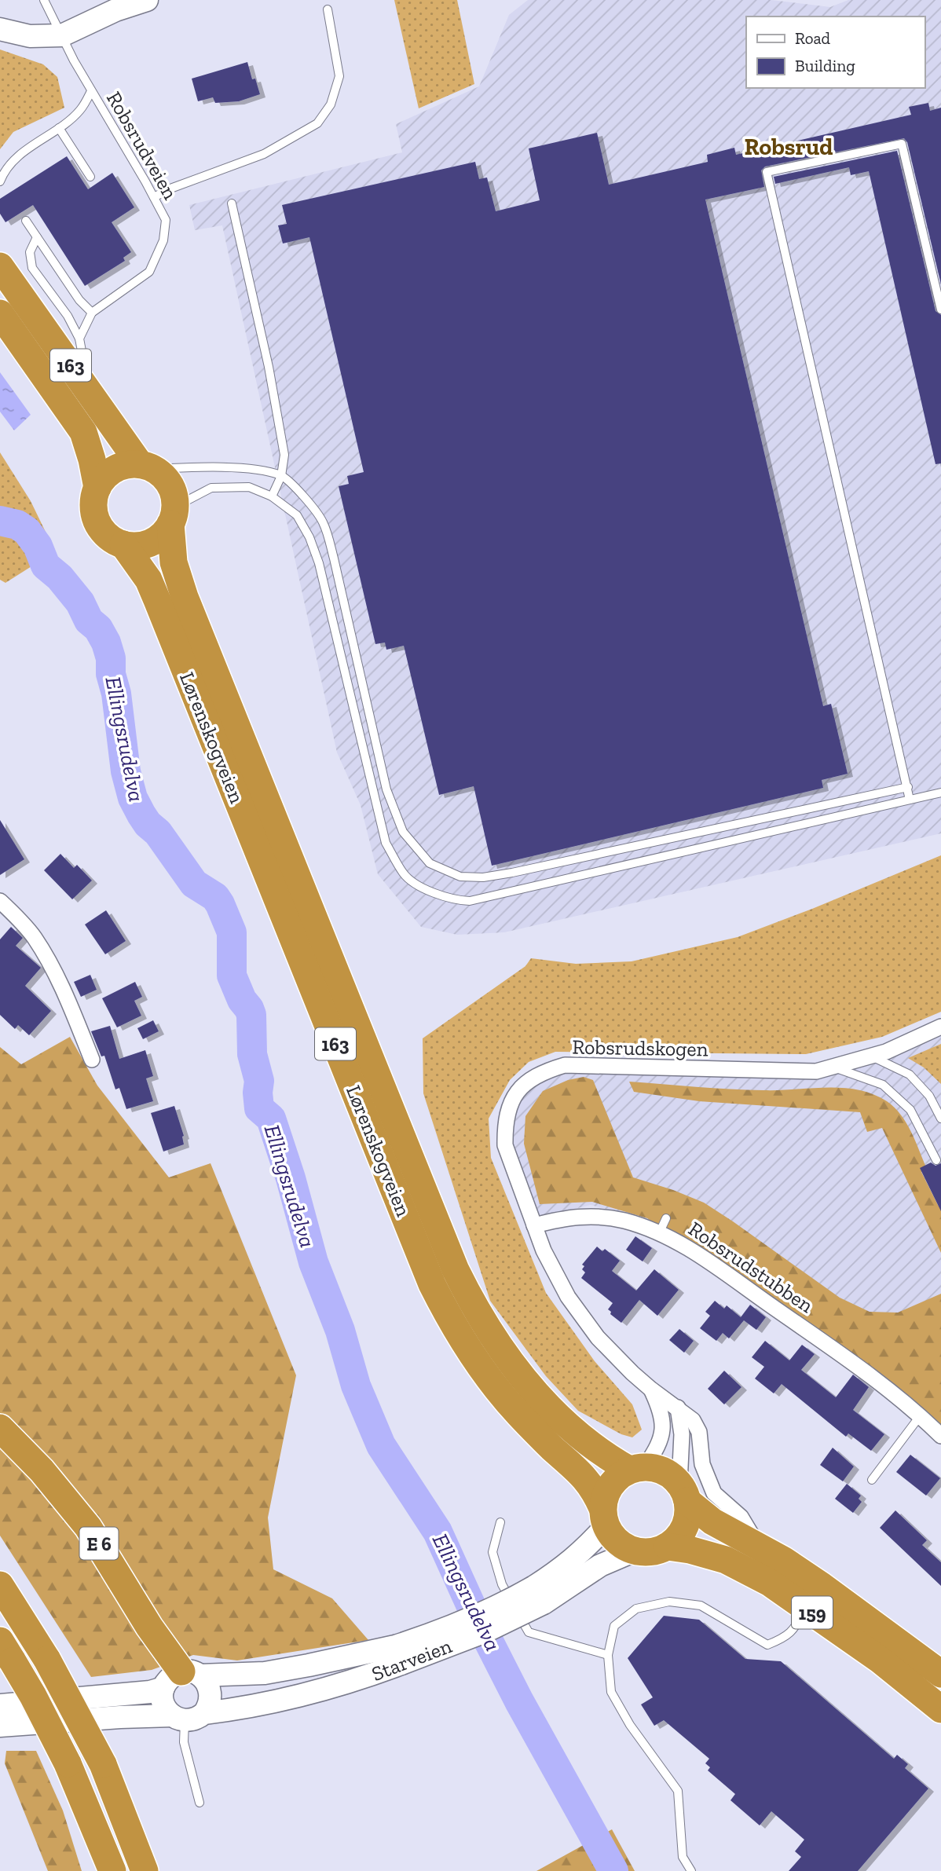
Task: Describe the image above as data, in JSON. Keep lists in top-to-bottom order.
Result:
{
  "streets": {
    "highway": [
      "163",
      "Lørenskogveien",
      "E 6",
      "159"
    ],
    "street": ["Robsrudskogen", "Robsrudstubben", "Starveien"],
    "lane": ["Robsrudveien"]
  },
  "crossings": [
    ["163", "Lørenskogveien"],
    ["Lørenskogveien", "Robsrudskogen"],
    ["Lørenskogveien", "159"],
    ["Lørenskogveien", "Starveien"],
    ["Robsrudskogen", "Robsrudstubben"],
    ["Robsrudskogen", "159"],
    ["Robsrudskogen", "Starveien"],
    ["E 6", "Starveien"],
    ["159", "Starveien"]
  ],
  "districts": ["Robsrud"],
  "water": ["Ellingsrudelva"],
  "legend": ["Road", "Building"]
}
